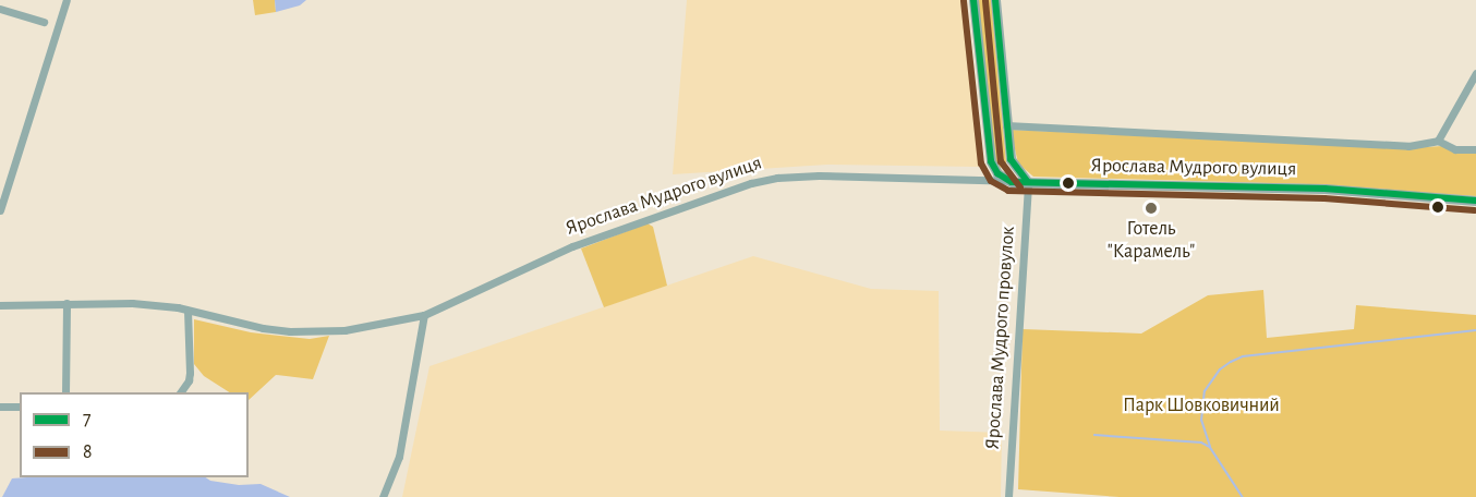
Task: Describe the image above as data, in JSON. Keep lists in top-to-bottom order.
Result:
{
  "streets": {
    "street": ["Ярослава Мудрого вулиця", "Ярослава Мудрого провулок"]
  },
  "crossings": [
    ["Ярослава Мудрого вулиця", "Ярослава Мудрого провулок"]
  ],
  "parks": ["Парк Шовковичний"],
  "places": ["Готель \"Карамель\""],
  "lines": ["transit line 7", "transit line 8"],
  "legend": ["7", "8"]
}
